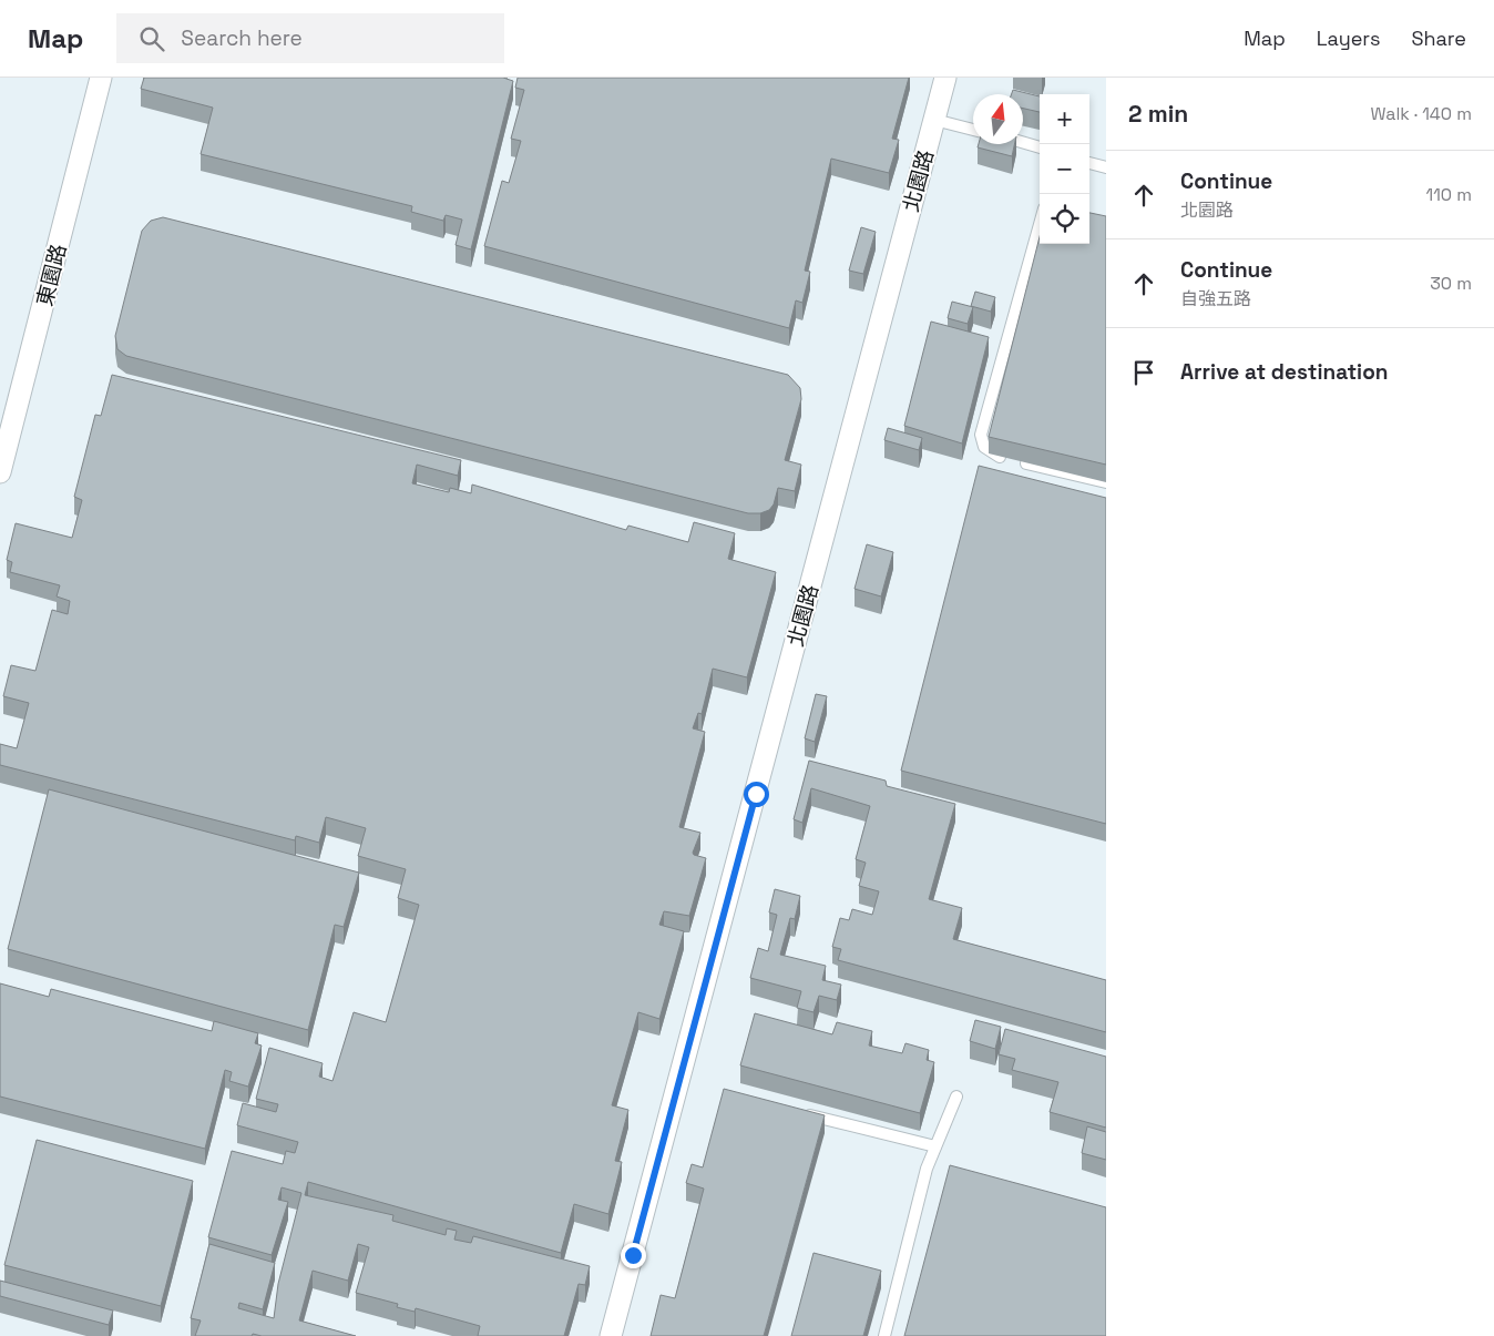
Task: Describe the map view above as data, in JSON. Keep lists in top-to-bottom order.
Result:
{
  "streets": {
    "street": ["北園路", "東園路"]
  },
  "north": "top",
  "page": {
    "header": "Map",
    "search": "Search here",
    "nav": ["Map", "Layers", "Share"],
    "heading": ["2 min", "Walk · 140 m"],
    "map_buttons": ["+", "−"],
    "list": [
      ["Continue", "北園路", "110 m"],
      ["Continue", "自強五路", "30 m"],
      "Arrive at destination"
    ]
  }
}
